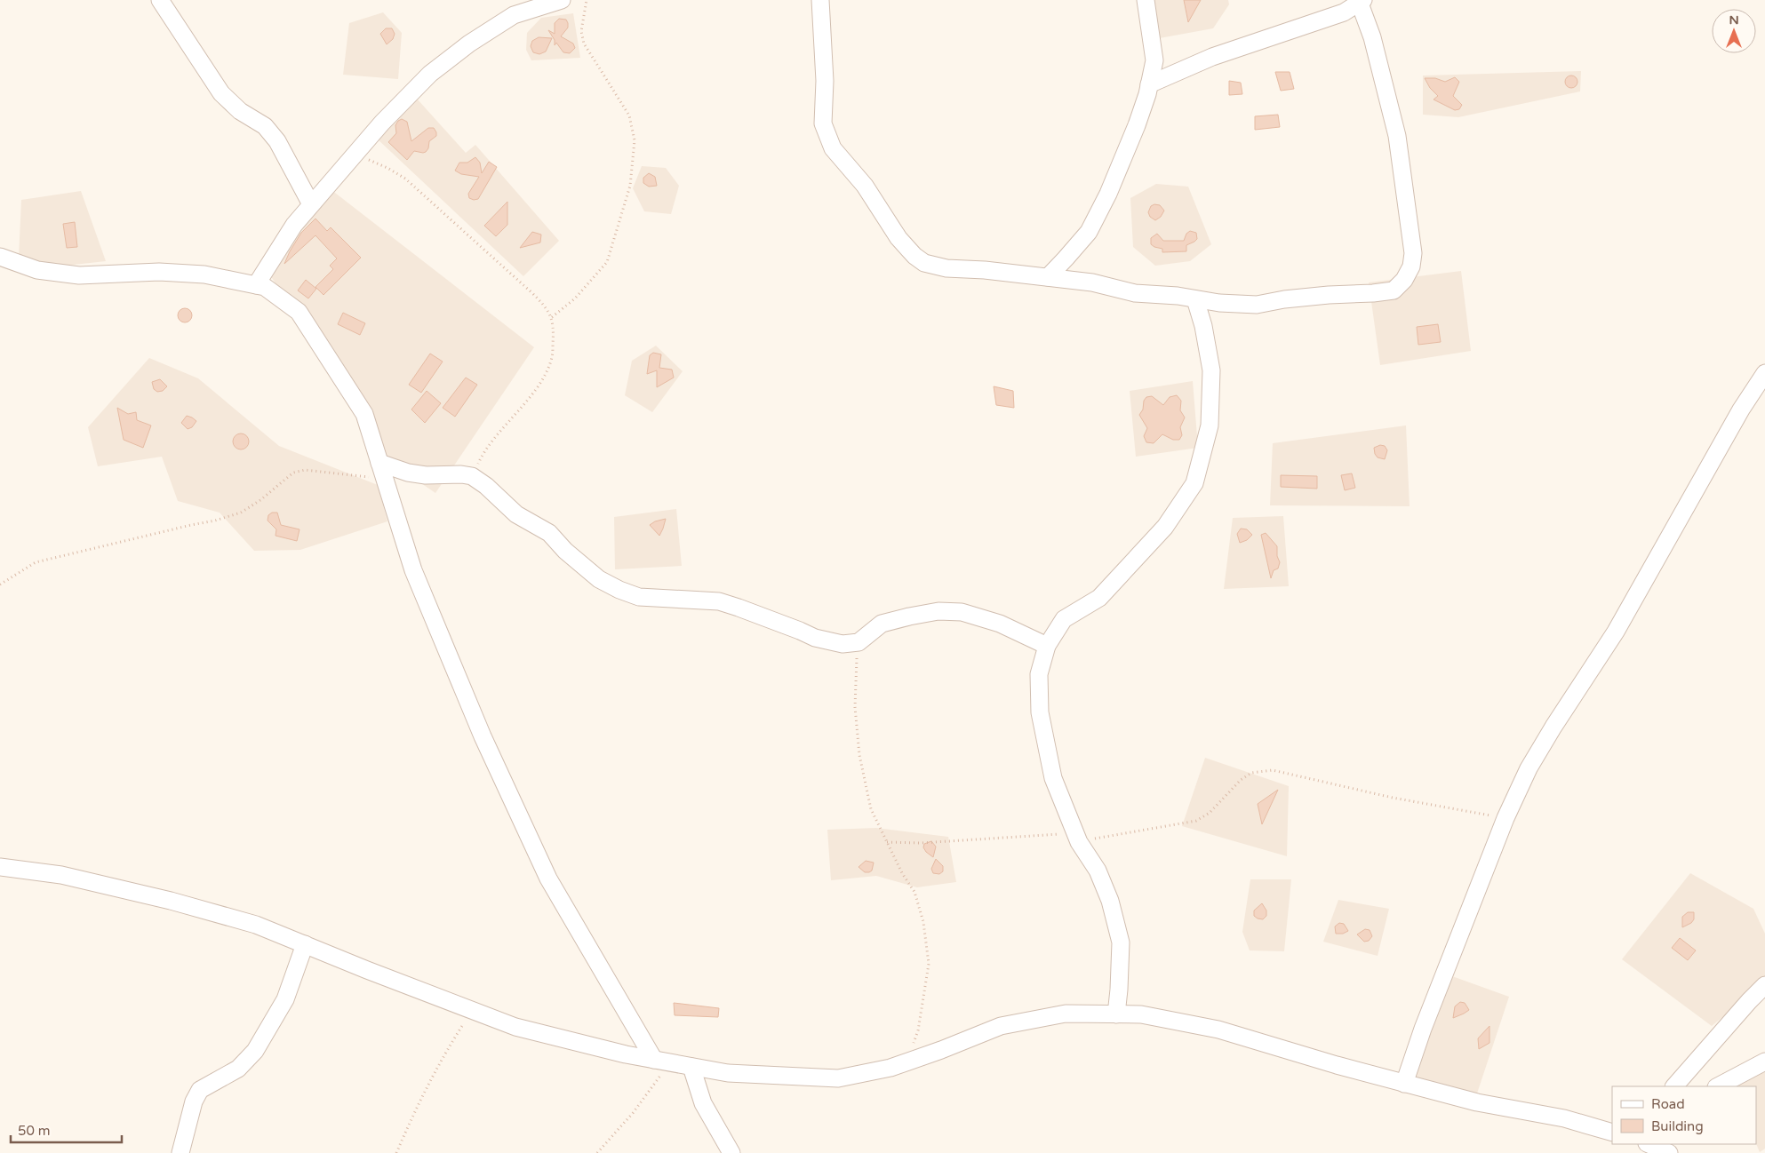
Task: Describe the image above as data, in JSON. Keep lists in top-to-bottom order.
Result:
{
  "legend": ["Road", "Building"],
  "scale_bar": "50 m",
  "north": "top"
}
